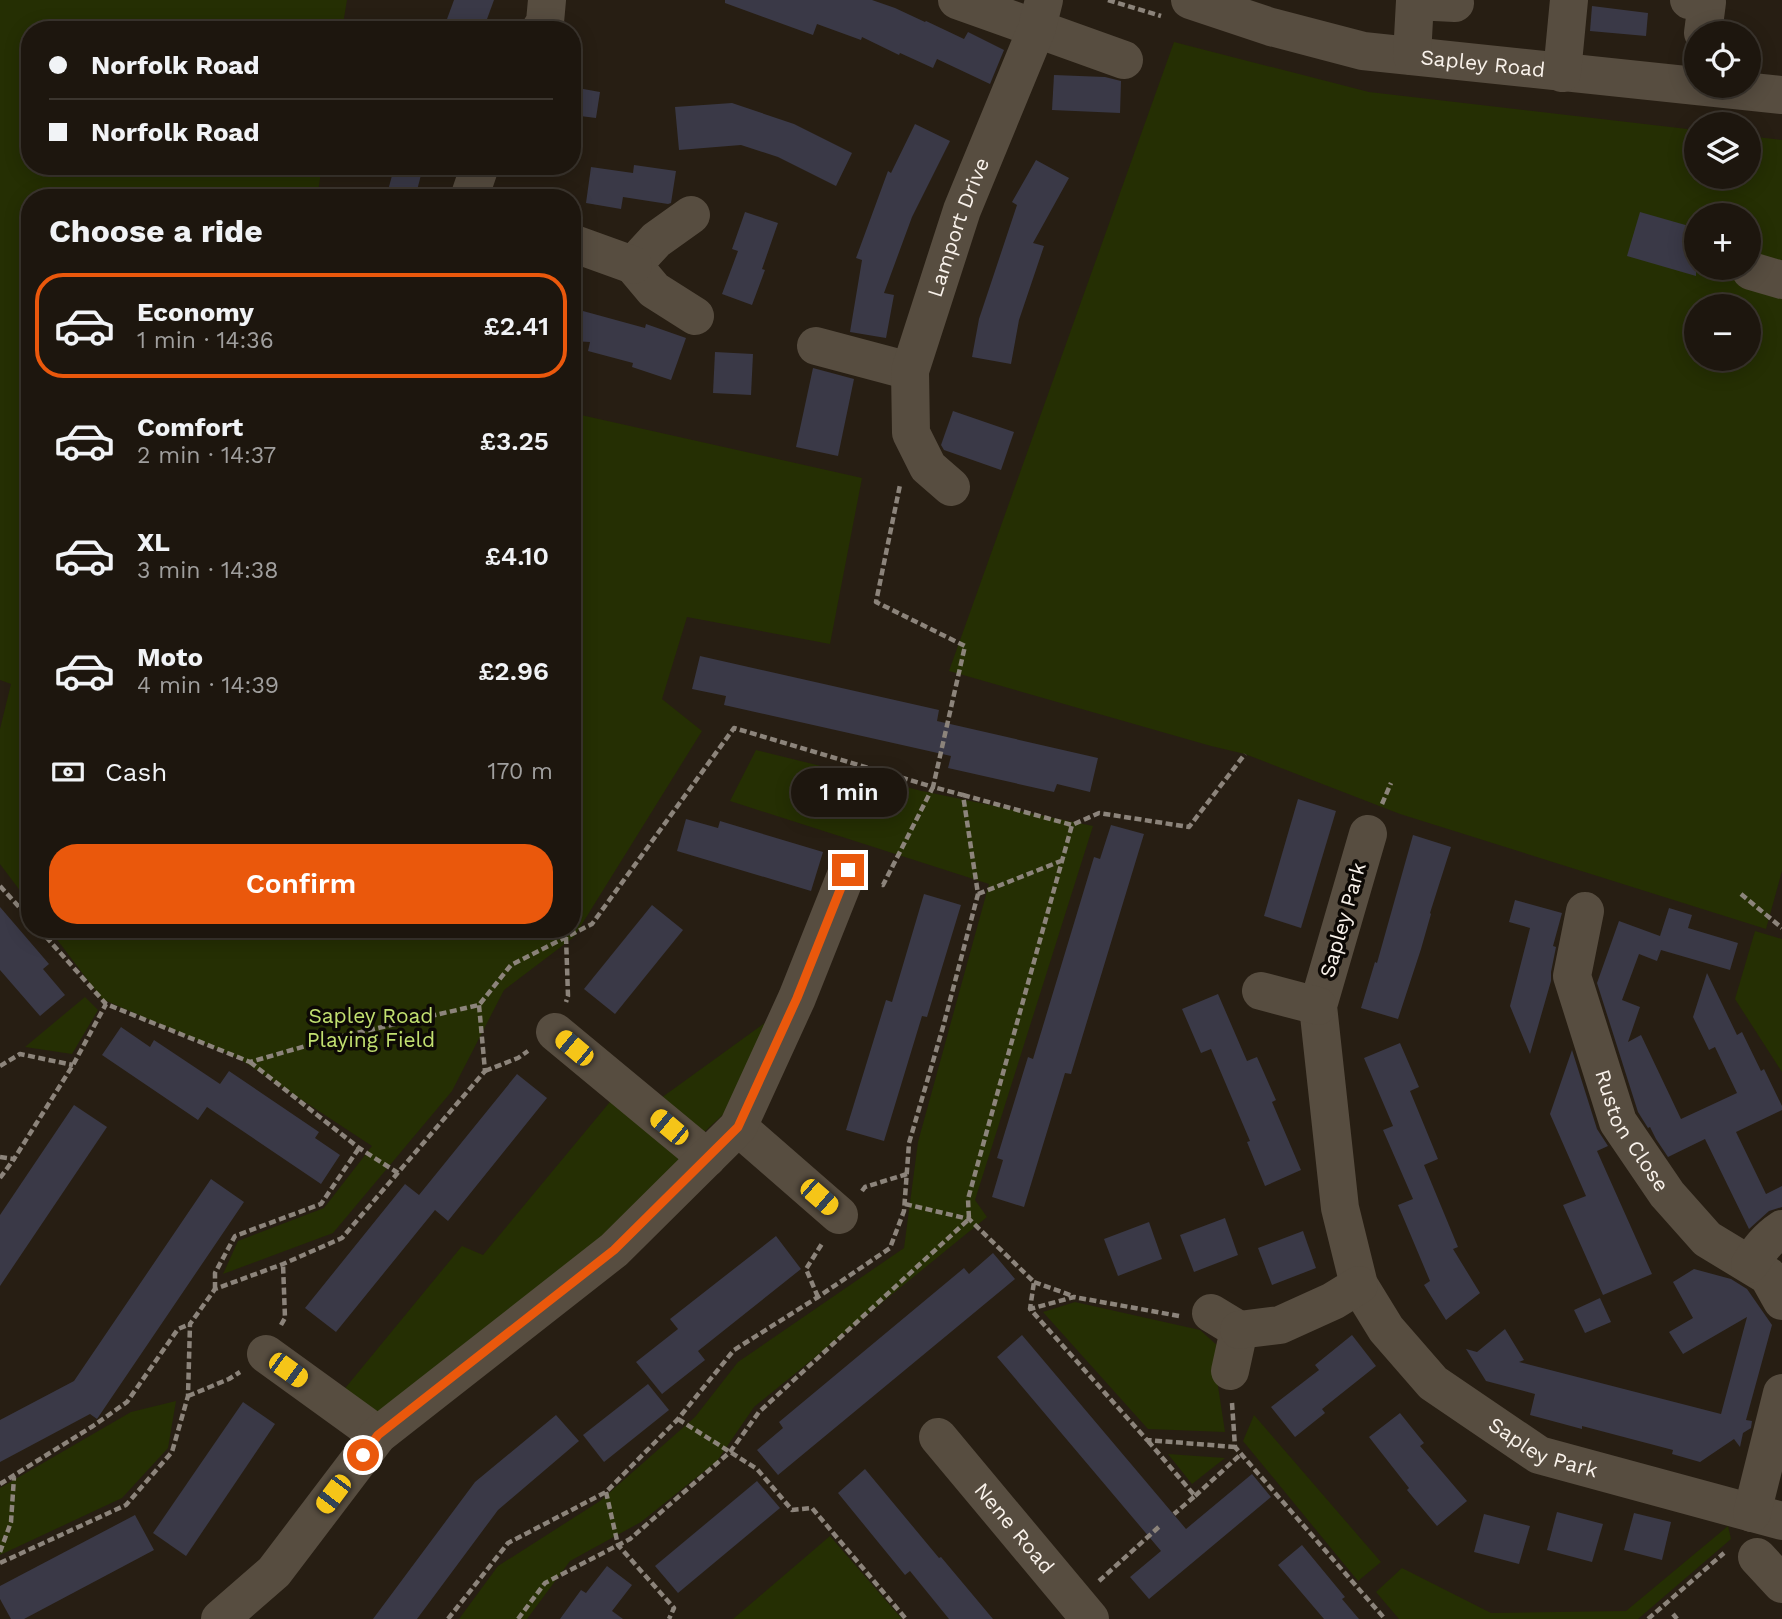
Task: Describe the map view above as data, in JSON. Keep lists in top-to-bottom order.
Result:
{
  "streets": {
    "street": [
      "Sapley Road",
      "Lamport Drive",
      "Sapley Park",
      "Ruston Close",
      "Nene Road"
    ]
  },
  "parks": ["Sapley Road Playing Field"],
  "page": {
    "map_buttons": ["+", "−"],
    "banner": ["Norfolk Road", "Norfolk Road"],
    "heading": "Choose a ride",
    "list": [
      {
        "name": "Economy",
        "note": "1 min · 14:36",
        "value": "£2.41"
      },
      {
        "name": "Comfort",
        "note": "2 min · 14:37",
        "value": "£3.25"
      },
      {
        "name": "XL",
        "note": "3 min · 14:38",
        "value": "£4.10"
      },
      {
        "name": "Moto",
        "note": "4 min · 14:39",
        "value": "£2.96"
      }
    ],
    "pay": ["Cash", "170 m"],
    "bubble": "1 min",
    "buttons": "Confirm"
  }
}
